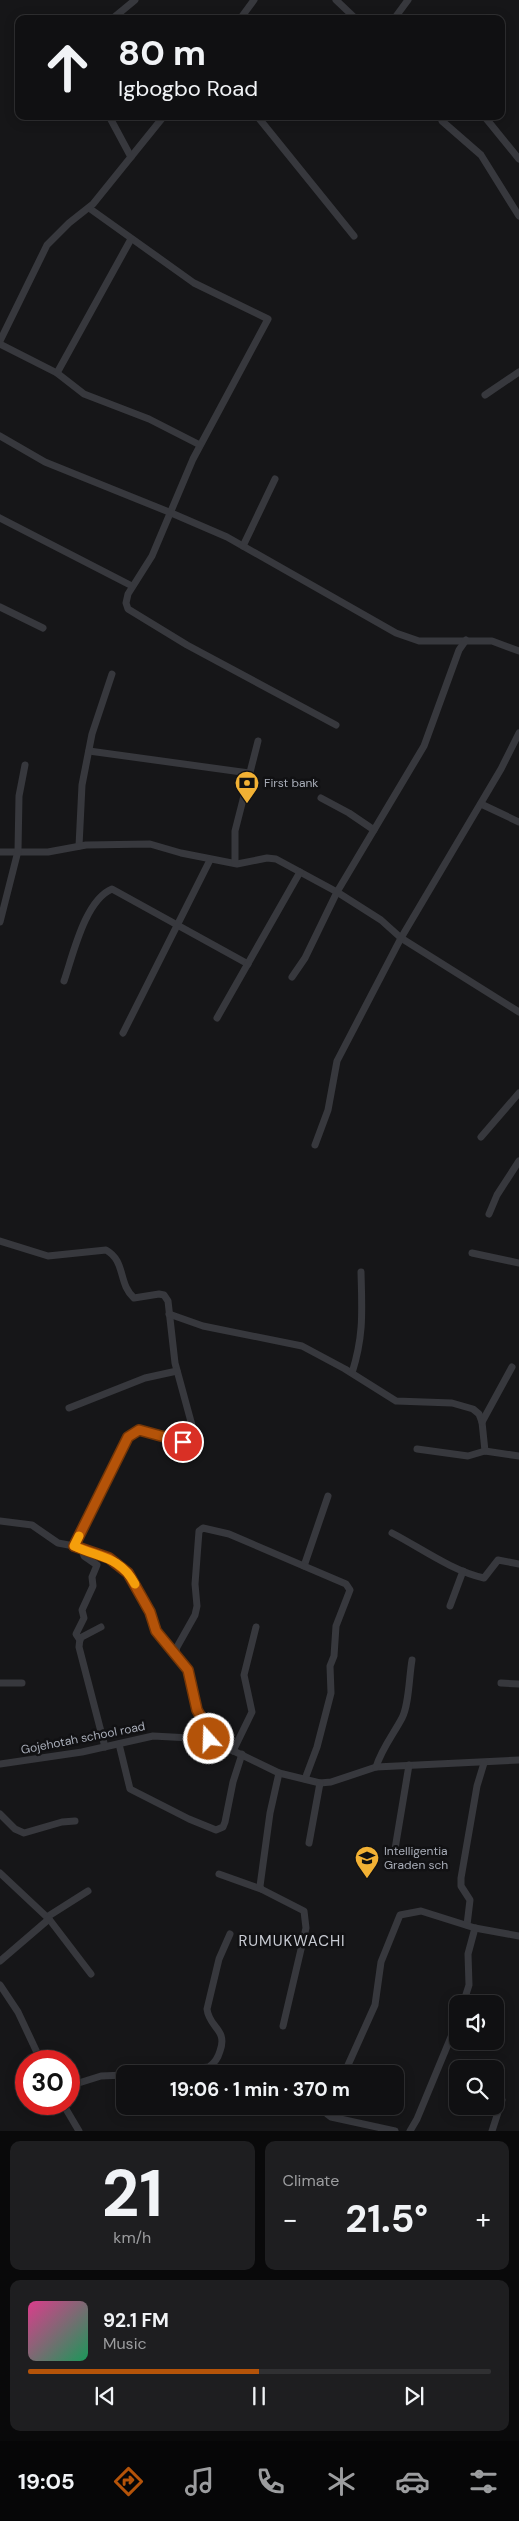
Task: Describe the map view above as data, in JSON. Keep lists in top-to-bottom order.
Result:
{
  "streets": {
    "street": ["Gojehotah school road"]
  },
  "districts": ["RUMUKWACHI"],
  "places": {
    "bank": ["First bank"],
    "school or university": ["Intelligentia Graden sch"]
  },
  "page": {
    "turn": ["80 m", "Igbogbo Road"],
    "limit": "30",
    "trip": "19:06 · 1 min · 370 m",
    "tile": [
      ["21", "km/h"],
      "Climate"
    ],
    "heat": ["−", "21.5°", "+"],
    "song": ["92.1 FM", "Music"],
    "tabs": "19:05"
  }
}
